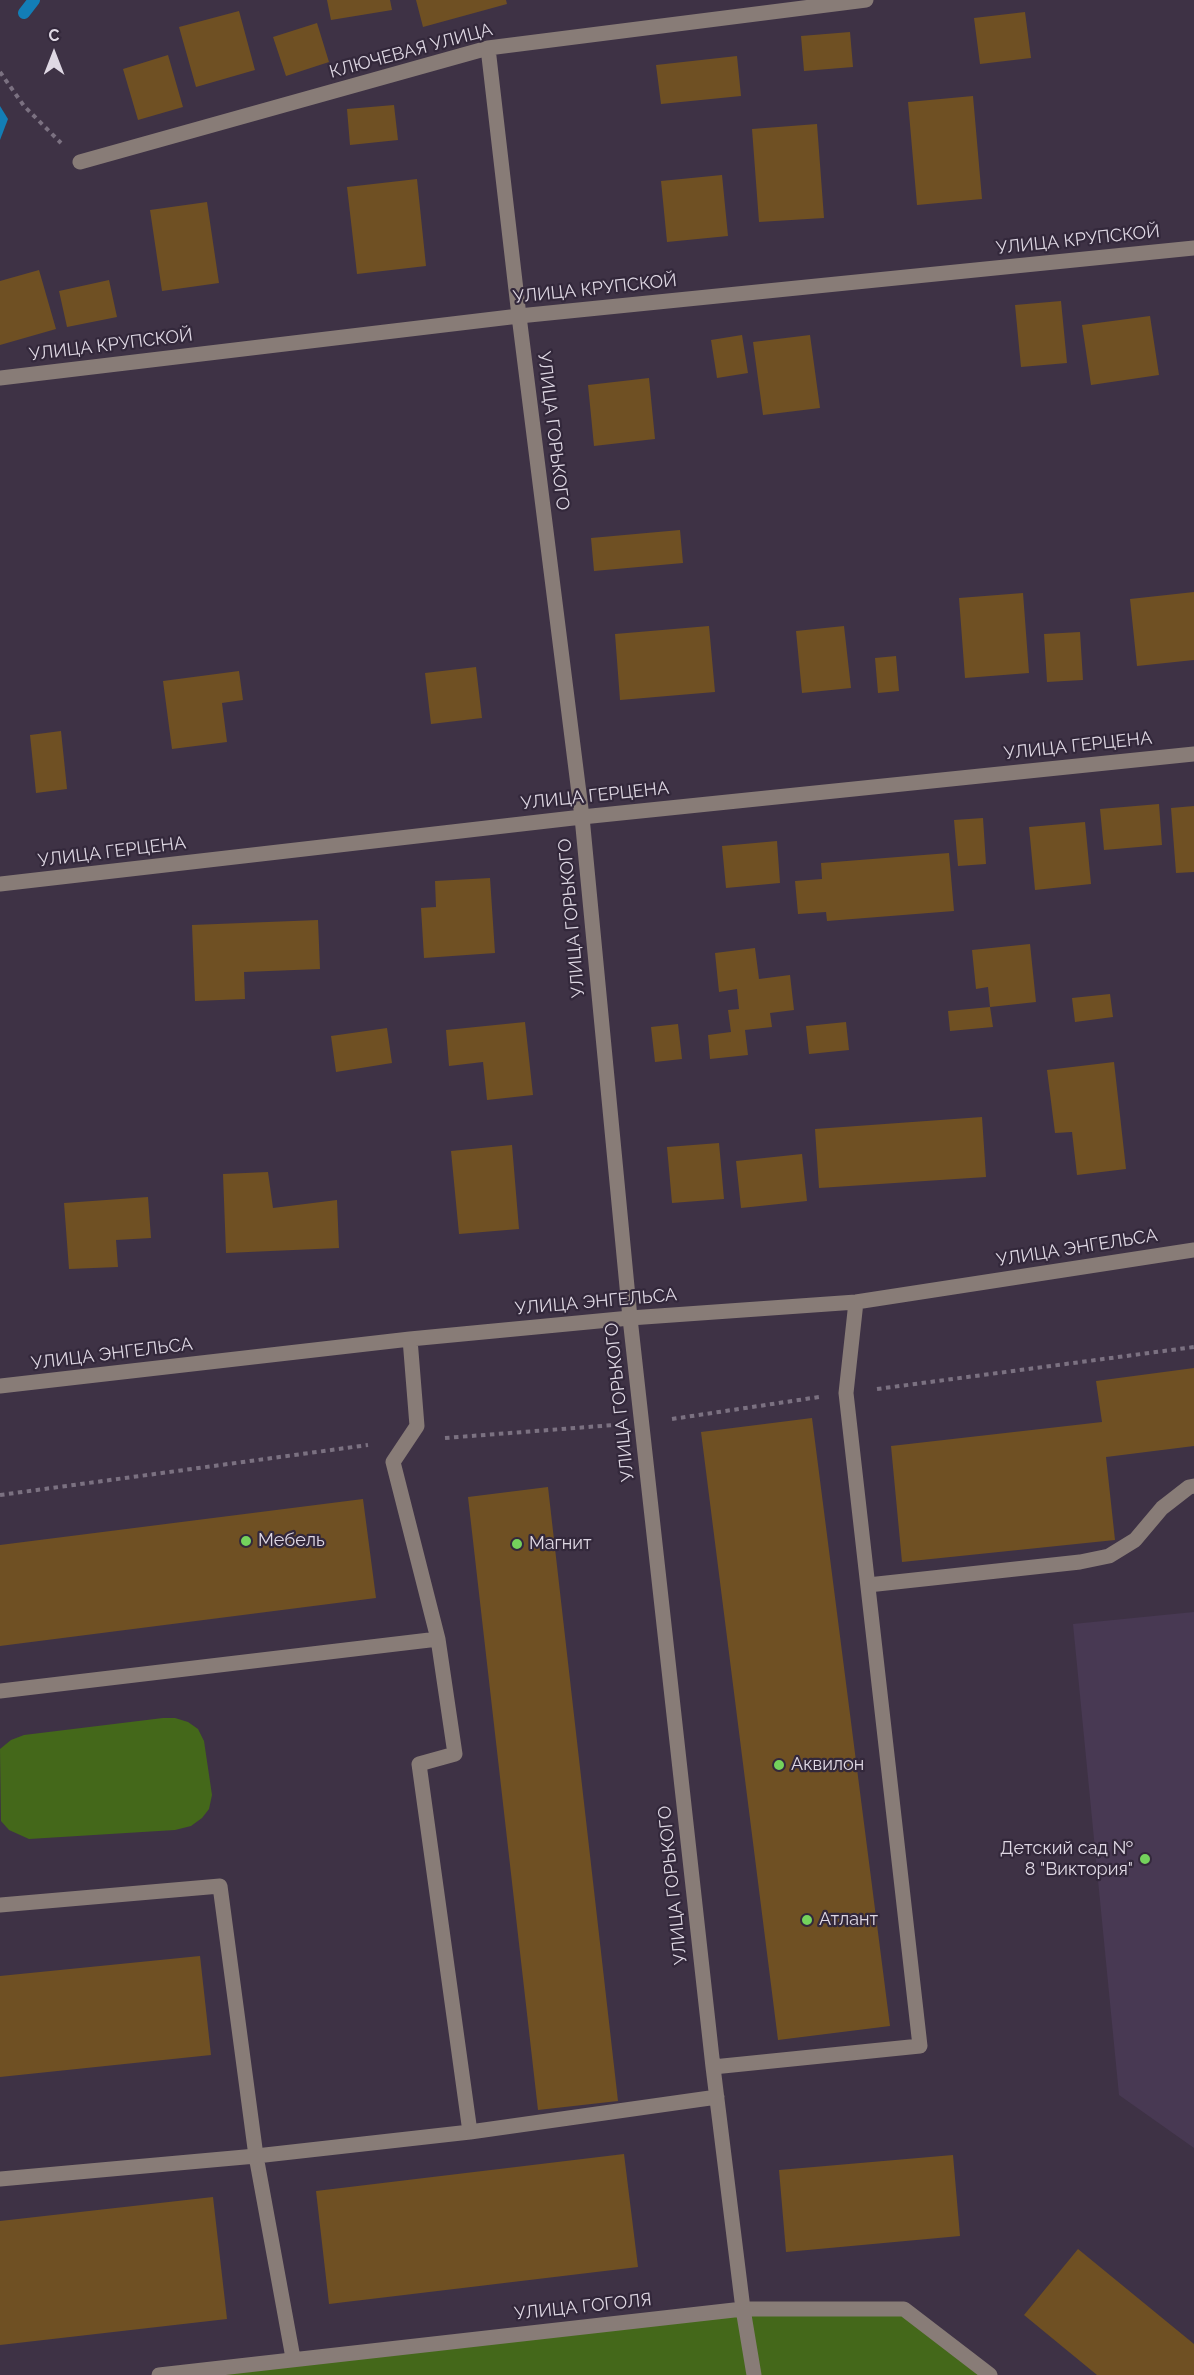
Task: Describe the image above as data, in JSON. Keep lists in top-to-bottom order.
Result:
{
  "streets": {
    "street": [
      "КЛЮЧЕВАЯ УЛИЦА",
      "УЛИЦА КРУПСКОЙ",
      "УЛИЦА ГОРЬКОГО",
      "УЛИЦА ГЕРЦЕНА",
      "УЛИЦА ЭНГЕЛЬСА",
      "УЛИЦА ГОГОЛЯ"
    ]
  },
  "crossings": [
    ["КЛЮЧЕВАЯ УЛИЦА", "УЛИЦА ГОРЬКОГО"],
    ["УЛИЦА КРУПСКОЙ", "УЛИЦА ГОРЬКОГО"],
    ["УЛИЦА ГОРЬКОГО", "УЛИЦА ГЕРЦЕНА"],
    ["УЛИЦА ГОРЬКОГО", "УЛИЦА ЭНГЕЛЬСА"],
    ["УЛИЦА ГОРЬКОГО", "УЛИЦА ГОГОЛЯ"]
  ],
  "places": [
    "Мебель",
    "Магнит",
    "Аквилон",
    "Детский сад № 8 \"Виктория\"",
    "Атлант"
  ],
  "north": "top"
}
